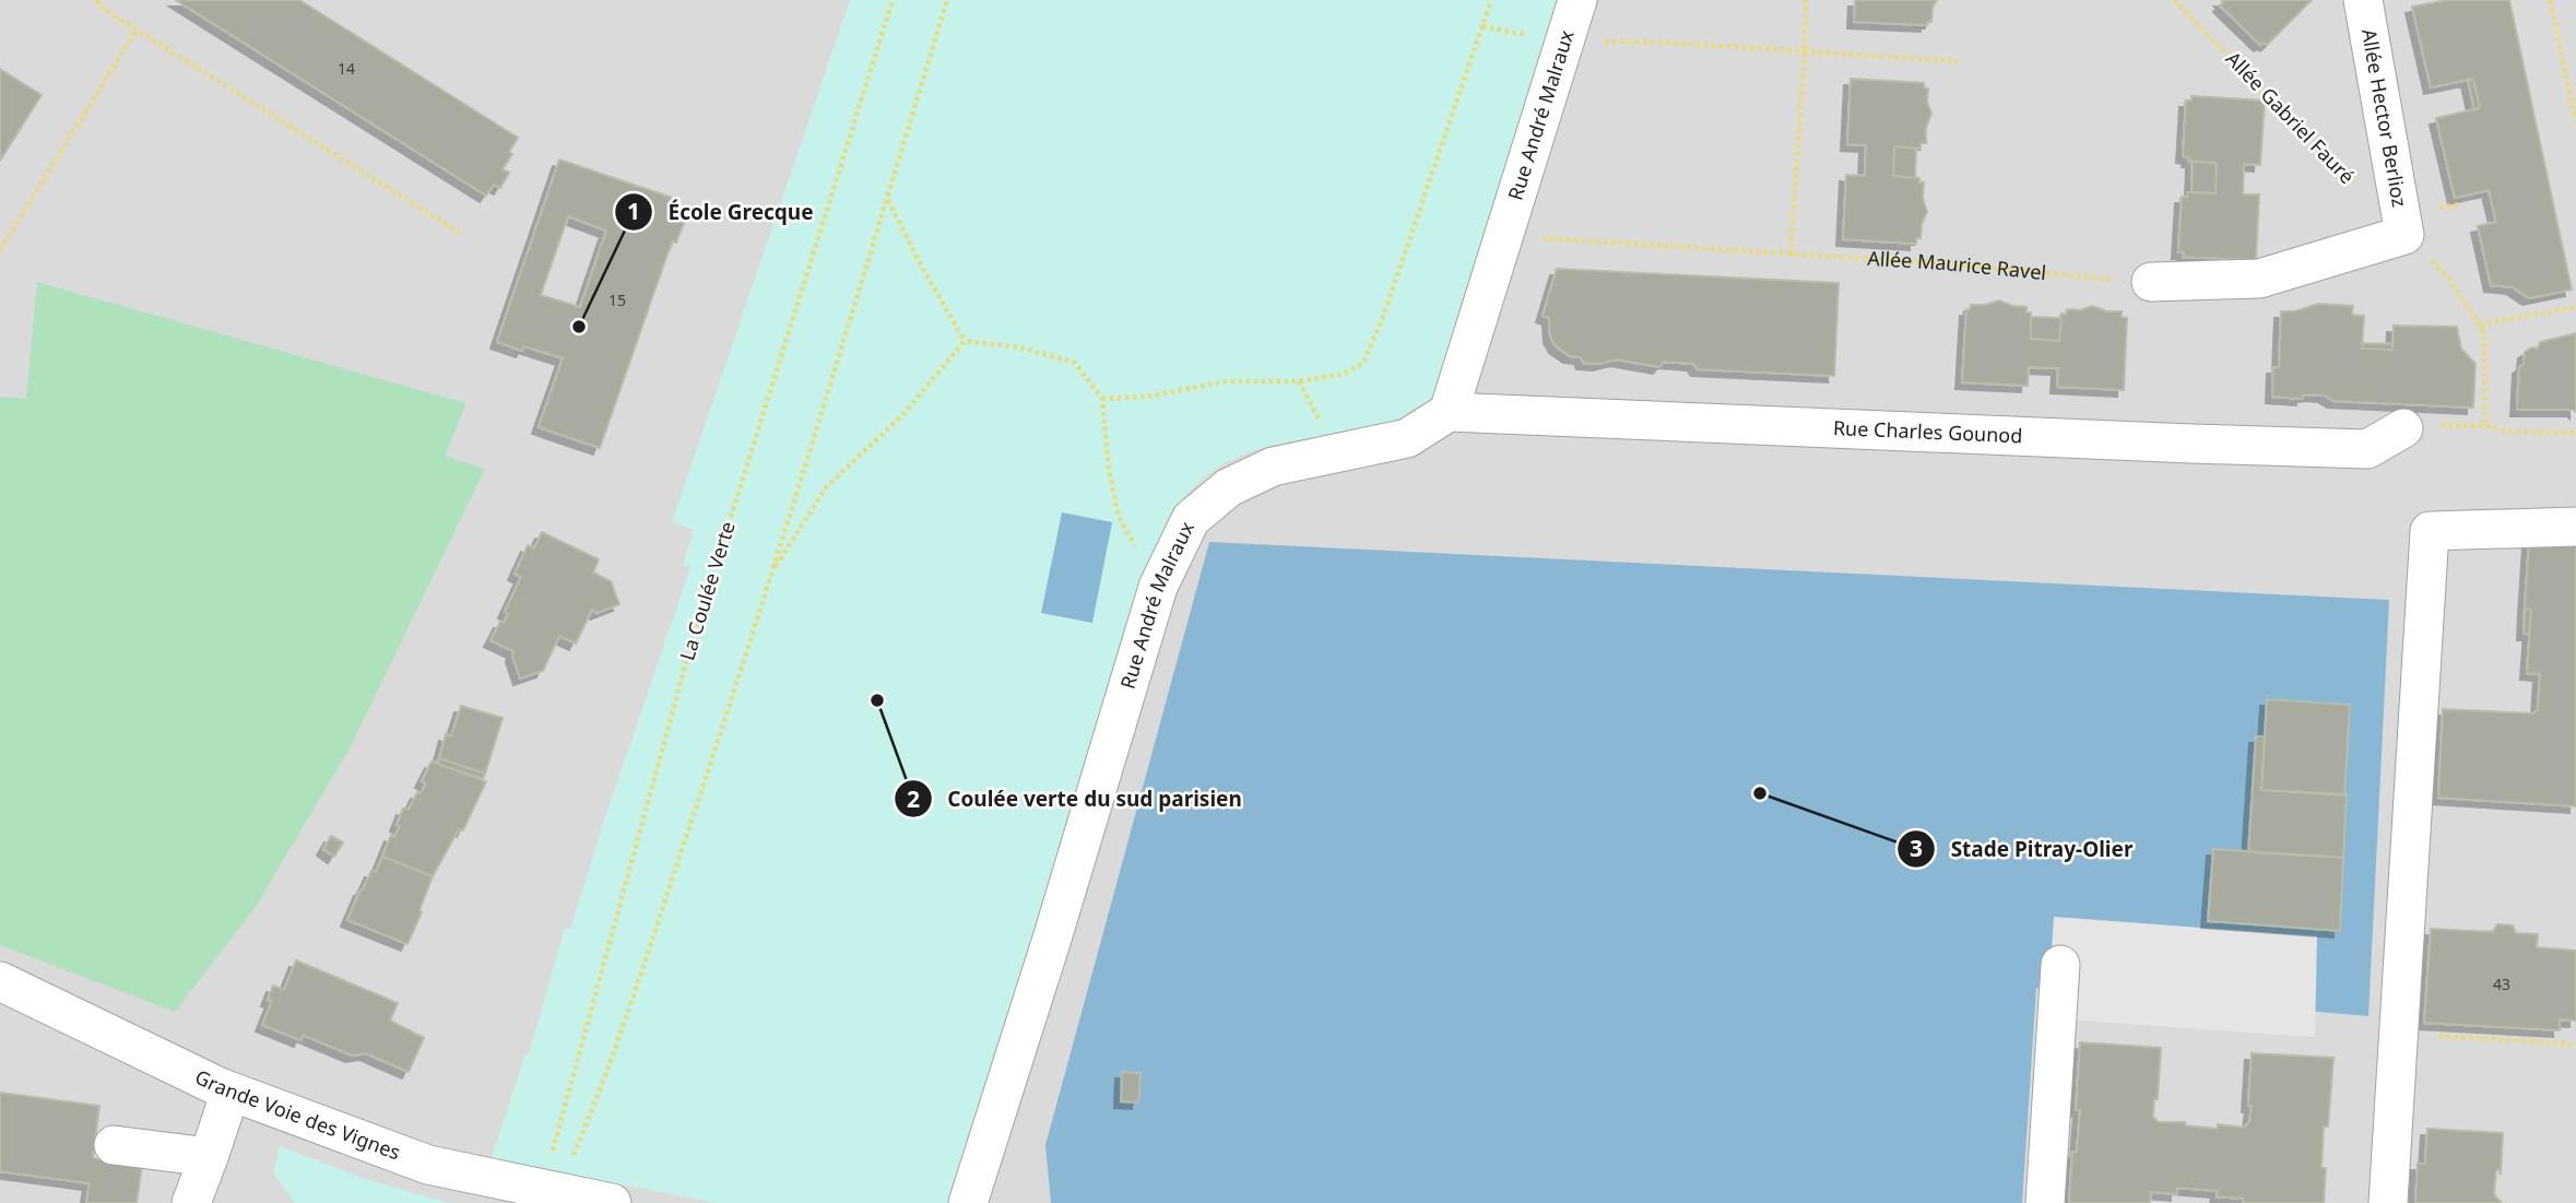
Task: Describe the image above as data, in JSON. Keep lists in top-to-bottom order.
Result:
{
  "streets": {
    "street": [
      "Rue André Malraux",
      "Allée Hector Berlioz",
      "Rue Charles Gounod",
      "Grande Voie des Vignes"
    ],
    "path": ["Allée Gabriel Fauré", "Allée Maurice Ravel", "La Coulée Verte"]
  },
  "crossings": [
    ["Rue André Malraux", "Allée Maurice Ravel"],
    ["Rue André Malraux", "Rue Charles Gounod"],
    ["La Coulée Verte", "Grande Voie des Vignes"]
  ],
  "places": ["École Grecque", "Coulée verte du sud parisien", "Stade Pitray-Olier"],
  "house_numbers": ["14", "15", "43"]
}
